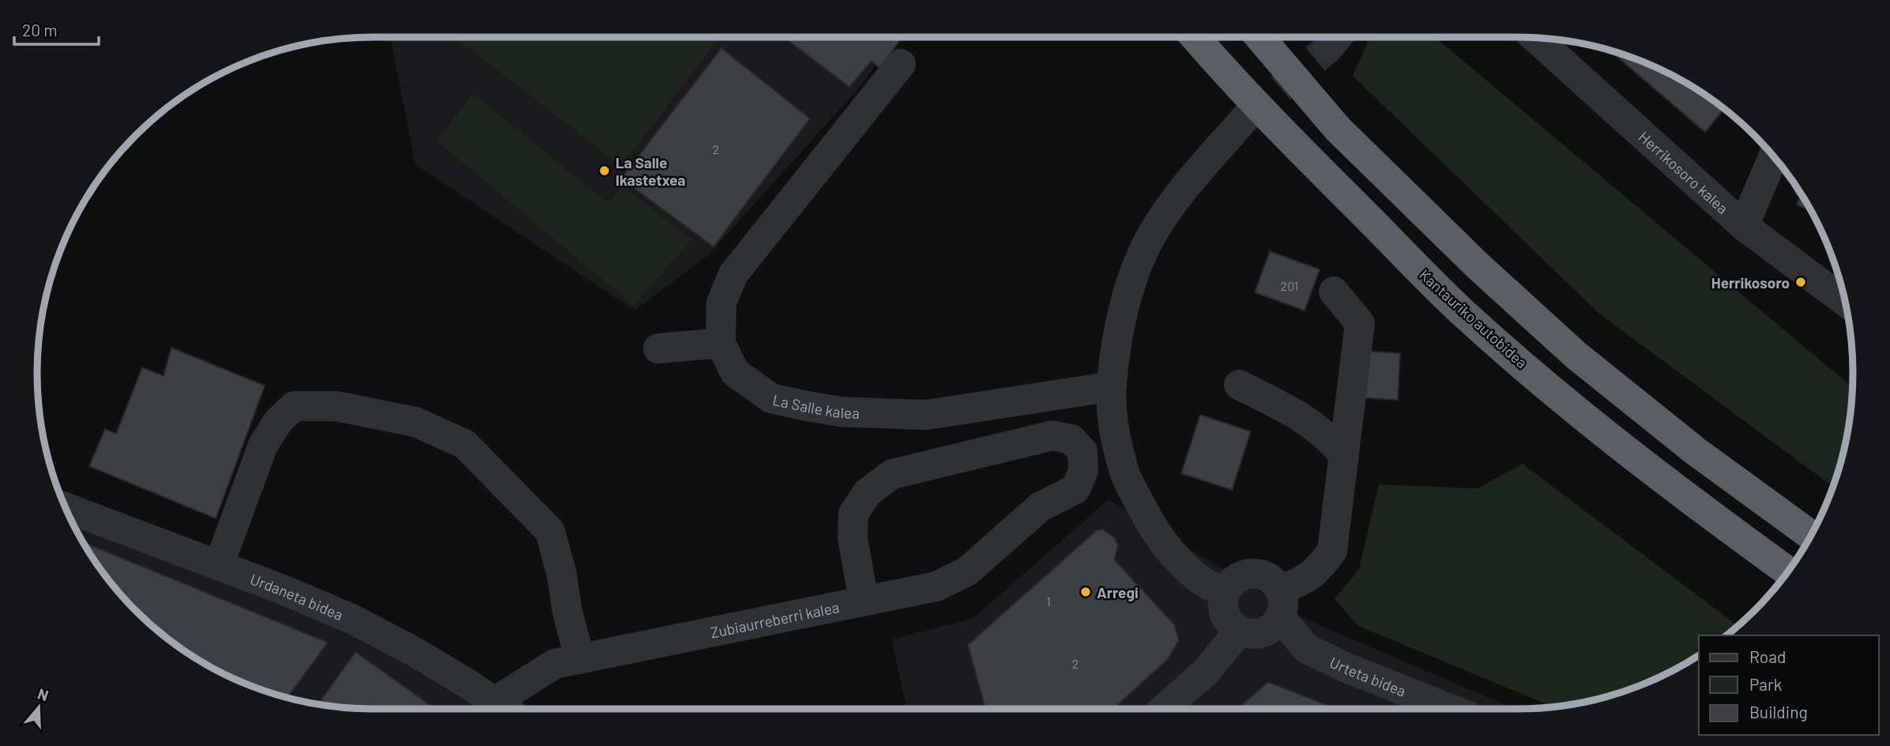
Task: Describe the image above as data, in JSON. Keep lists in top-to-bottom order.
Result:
{
  "streets": {
    "highway": ["Kantauriko autobidea"],
    "street": [
      "Herrikosoro kalea",
      "La Salle kalea",
      "Urdaneta bidea",
      "Zubiaurreberri kalea",
      "Urteta bidea"
    ]
  },
  "places": ["La Salle Ikastetxea", "Herrikosoro", "Arregi"],
  "house_numbers": [
    "2",
    "201",
    "1",
    "2"
  ],
  "legend": ["Road", "Park", "Building"],
  "scale_bar": "20 m",
  "north": "top"
}
